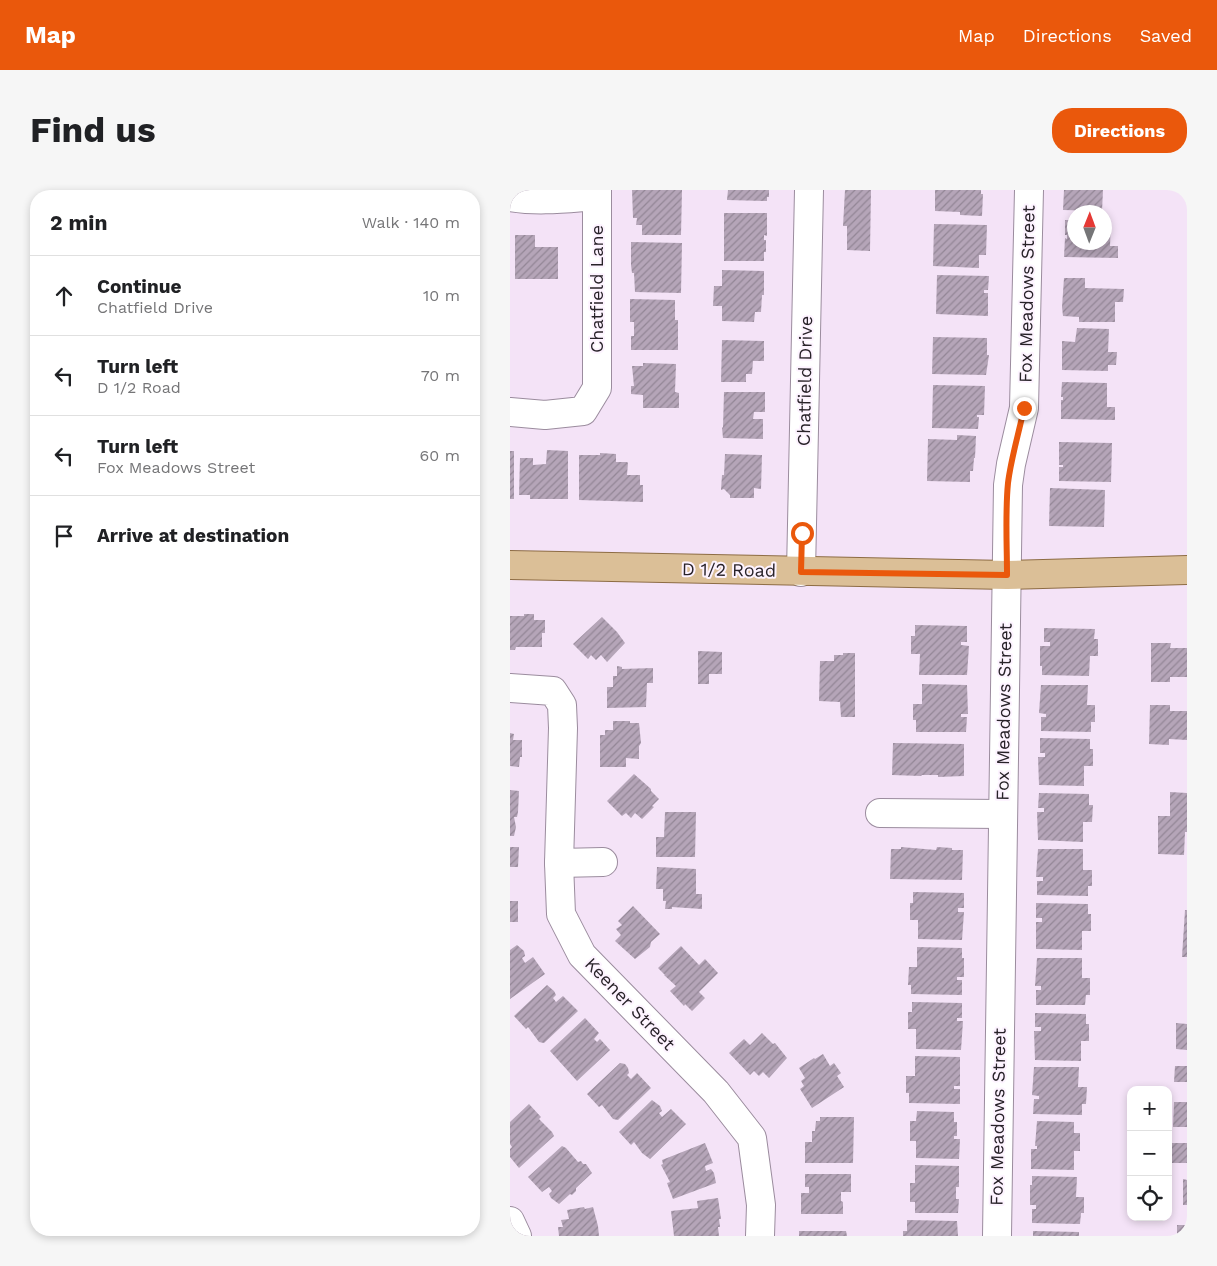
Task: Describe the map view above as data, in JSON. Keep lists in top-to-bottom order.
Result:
{
  "streets": {
    "main road": ["D 1/2 Road"],
    "street": [
      "Chatfield Lane",
      "Fox Meadows Street",
      "Chatfield Drive",
      "Keener Street"
    ]
  },
  "crossings": [
    ["Fox Meadows Street", "D 1/2 Road"],
    ["Chatfield Drive", "D 1/2 Road"]
  ],
  "north": "top",
  "page": {
    "header": "Map",
    "nav": ["Map", "Directions", "Saved"],
    "buttons": "Directions",
    "title": "Find us",
    "heading": ["2 min", "Walk · 140 m"],
    "list": [
      ["Continue", "Chatfield Drive", "10 m"],
      ["Turn left", "D 1/2 Road", "70 m"],
      ["Turn left", "Fox Meadows Street", "60 m"],
      "Arrive at destination"
    ],
    "map_buttons": ["+", "−"]
  }
}
